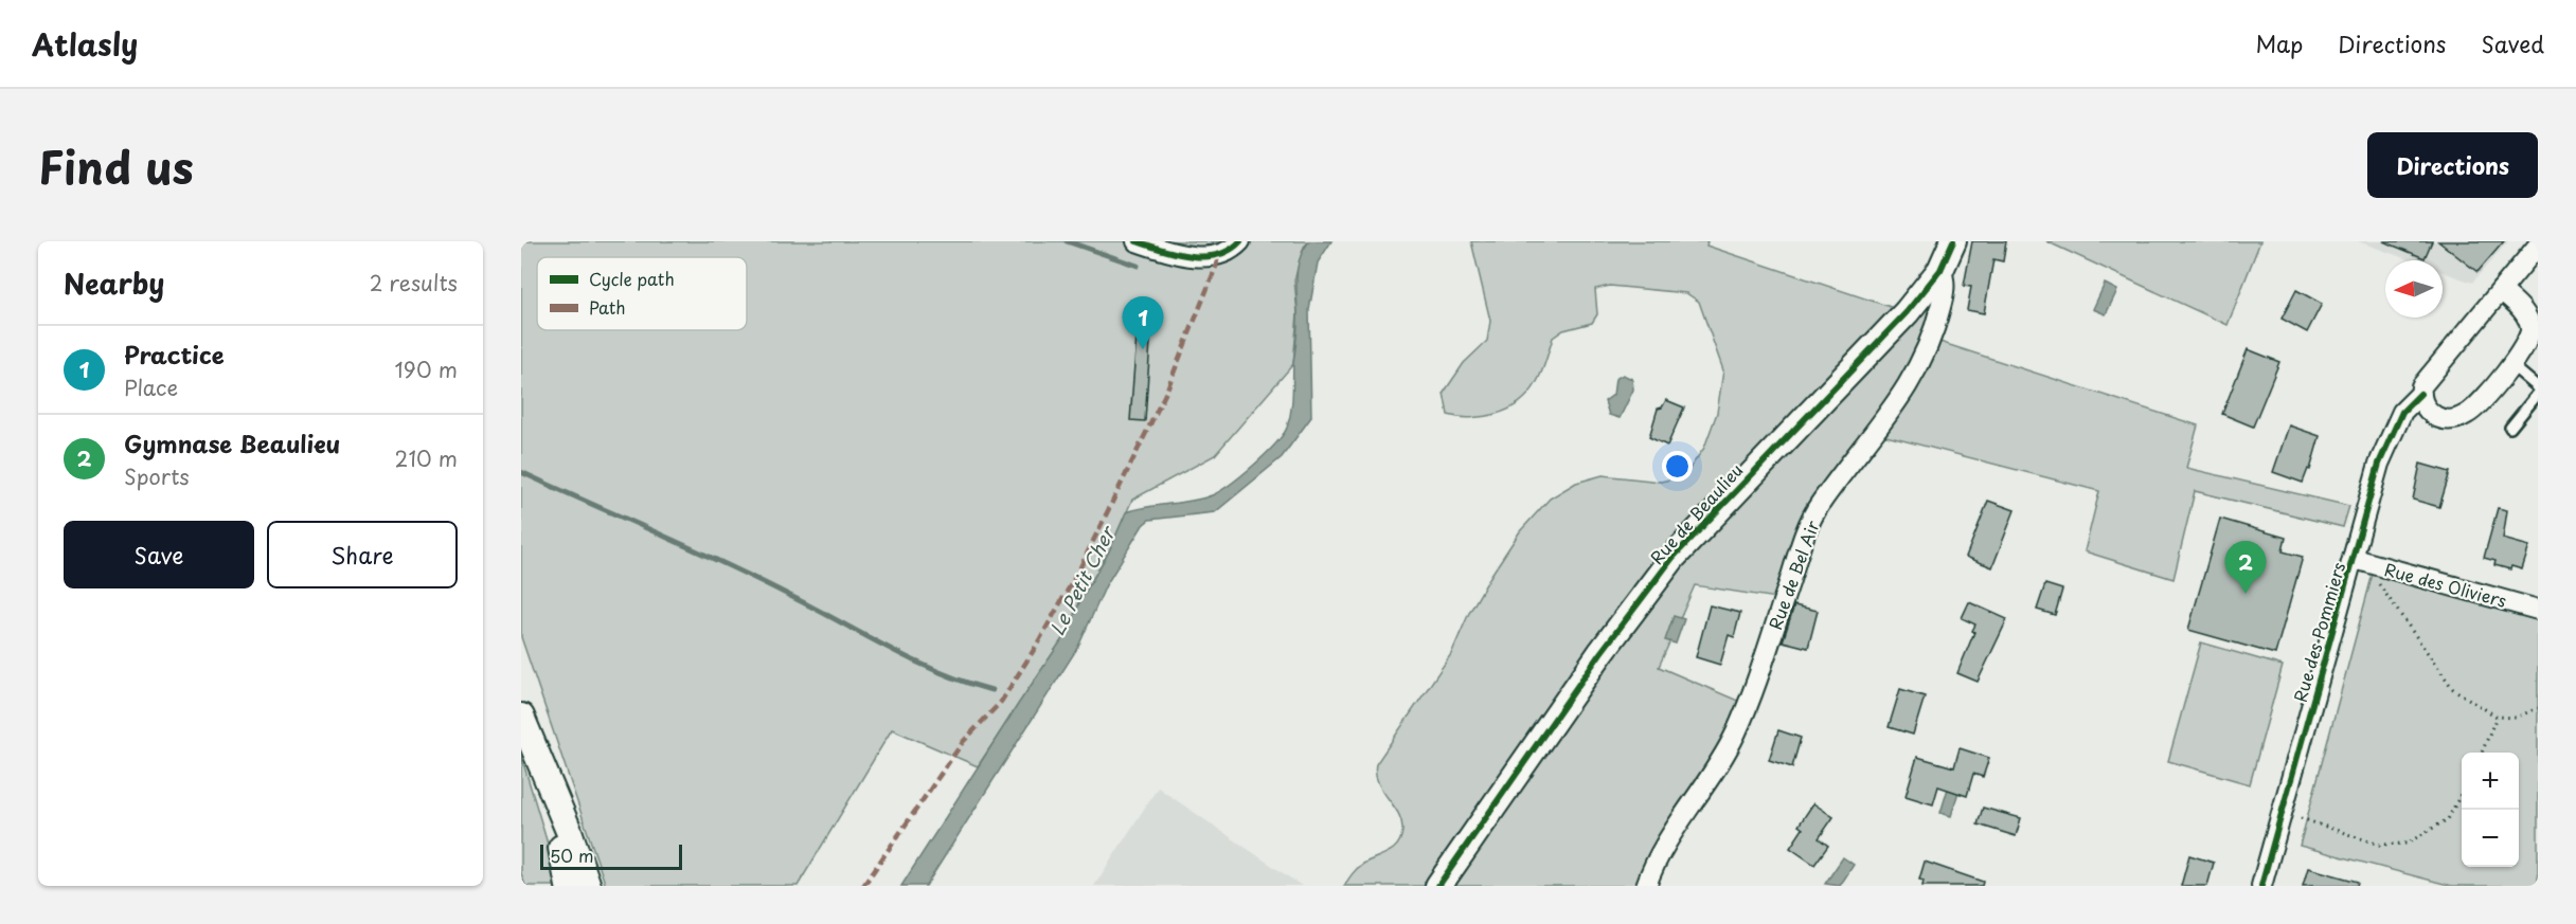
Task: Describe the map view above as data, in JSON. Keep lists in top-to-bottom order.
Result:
{
  "streets": {
    "street": [
      "Rue de Beaulieu",
      "Rue de Bel Air",
      "Rue des Oliviers",
      "Rue des Pommiers"
    ]
  },
  "crossings": [
    ["Rue de Beaulieu", "Rue de Bel Air"],
    ["Rue des Oliviers", "Rue des Pommiers"]
  ],
  "water": ["Le Petit Cher"],
  "legend": ["Cycle path", "Path"],
  "scale_bar": "50 m",
  "north": "left",
  "page": {
    "header": "Atlasly",
    "nav": ["Map", "Directions", "Saved"],
    "title": "Find us",
    "buttons": [
      "Directions",
      ["Save", "Share"]
    ],
    "heading": ["Nearby", "2 results"],
    "pins": ["1", "2"],
    "list": [
      {
        "mark": "1",
        "name": "Practice",
        "note": "Place",
        "value": "190 m"
      },
      {
        "mark": "2",
        "name": "Gymnase Beaulieu",
        "note": "Sports",
        "value": "210 m"
      }
    ],
    "map_buttons": ["+", "−"],
    "scale": "50 m"
  }
}
